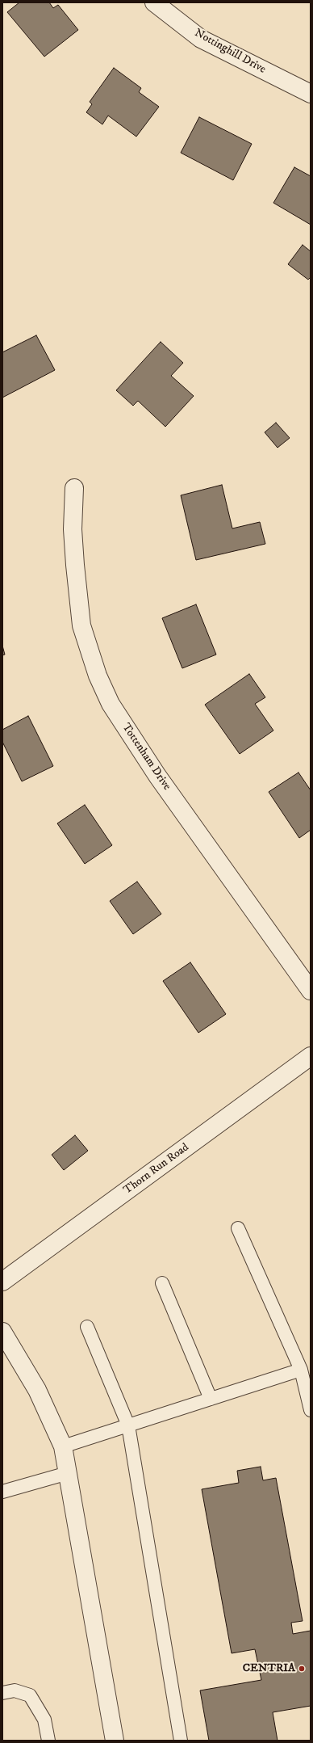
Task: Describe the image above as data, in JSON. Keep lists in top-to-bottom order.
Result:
{
  "streets": {
    "street": ["Nottinghill Drive", "Tottenham Drive", "Thorn Run Road"]
  },
  "places": ["CENTRIA"]
}
